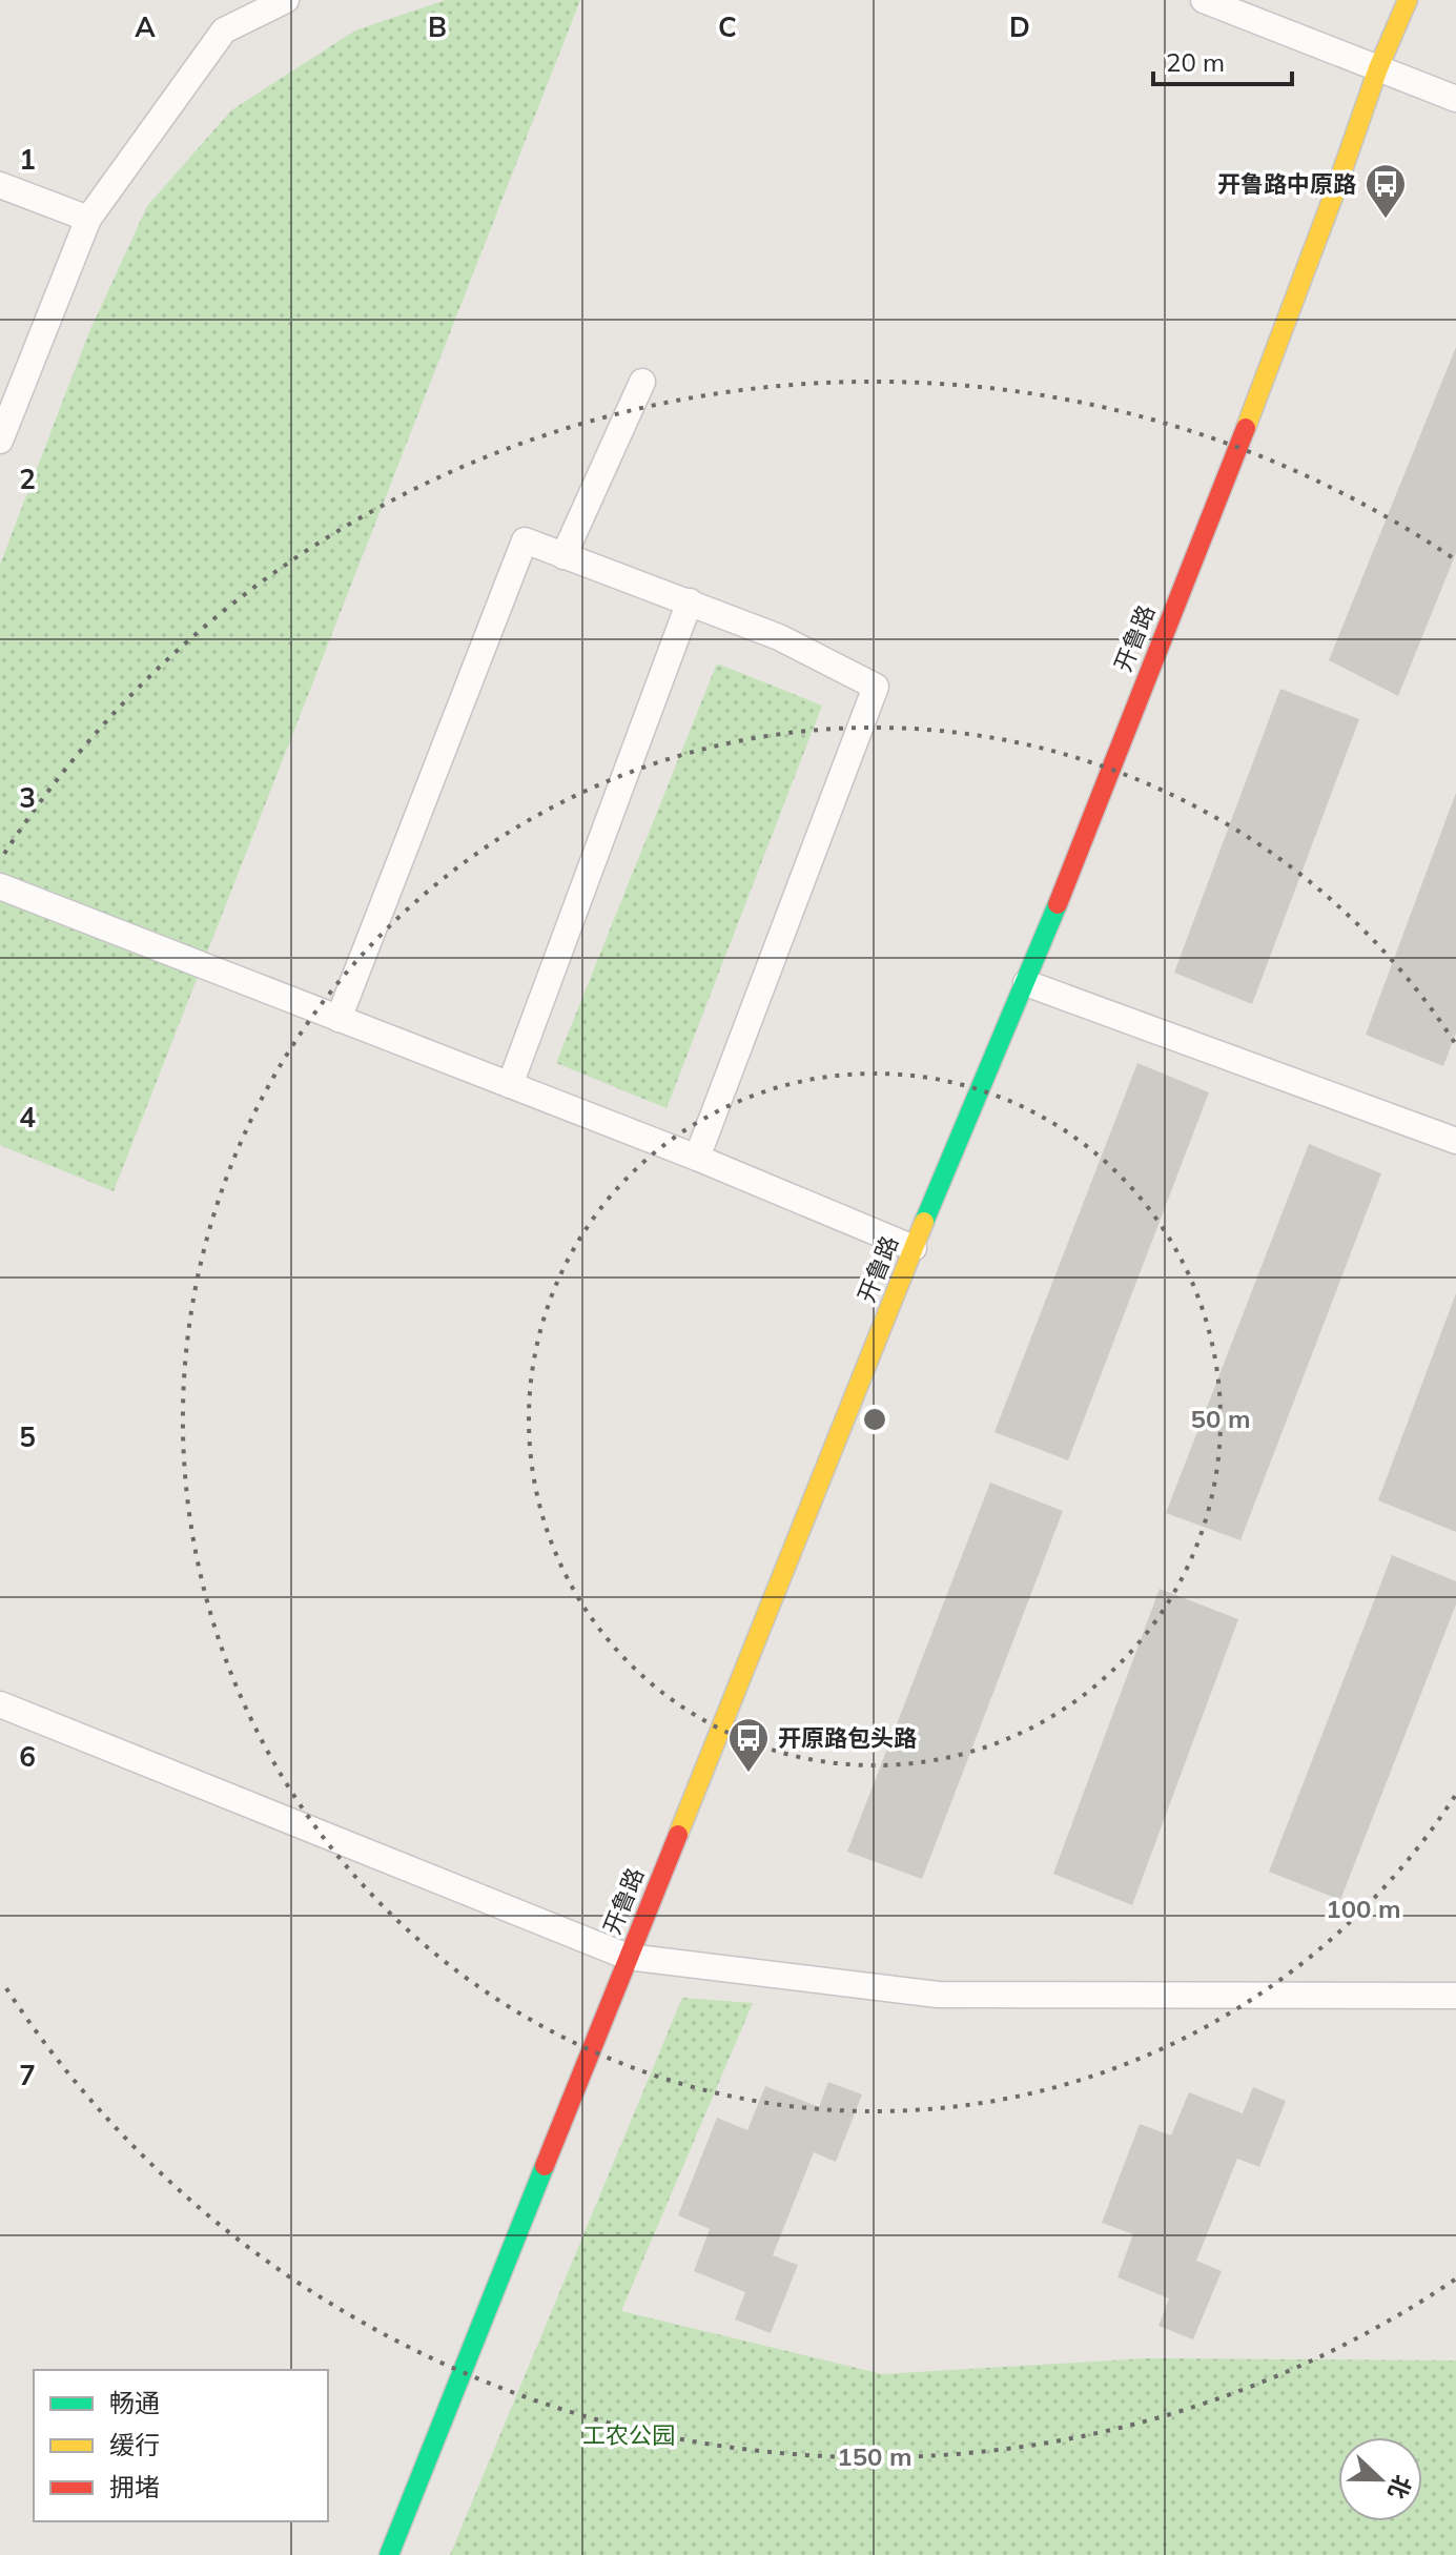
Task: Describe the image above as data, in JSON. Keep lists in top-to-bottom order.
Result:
{
  "streets": {
    "street": ["开鲁路"]
  },
  "parks": ["工农公园"],
  "places": {
    "bus stop": ["开鲁路中原路", "开原路包头路"]
  },
  "legend": ["畅通", "缓行", "拥堵"],
  "scale_bar": "20 m",
  "north": "right",
  "grid": {
    "columns": [
      "A",
      "B",
      "C",
      "D"
    ],
    "rows": [
      "1",
      "2",
      "3",
      "4",
      "5",
      "6",
      "7"
    ]
  },
  "rings": ["50 m", "100 m", "150 m"]
}
